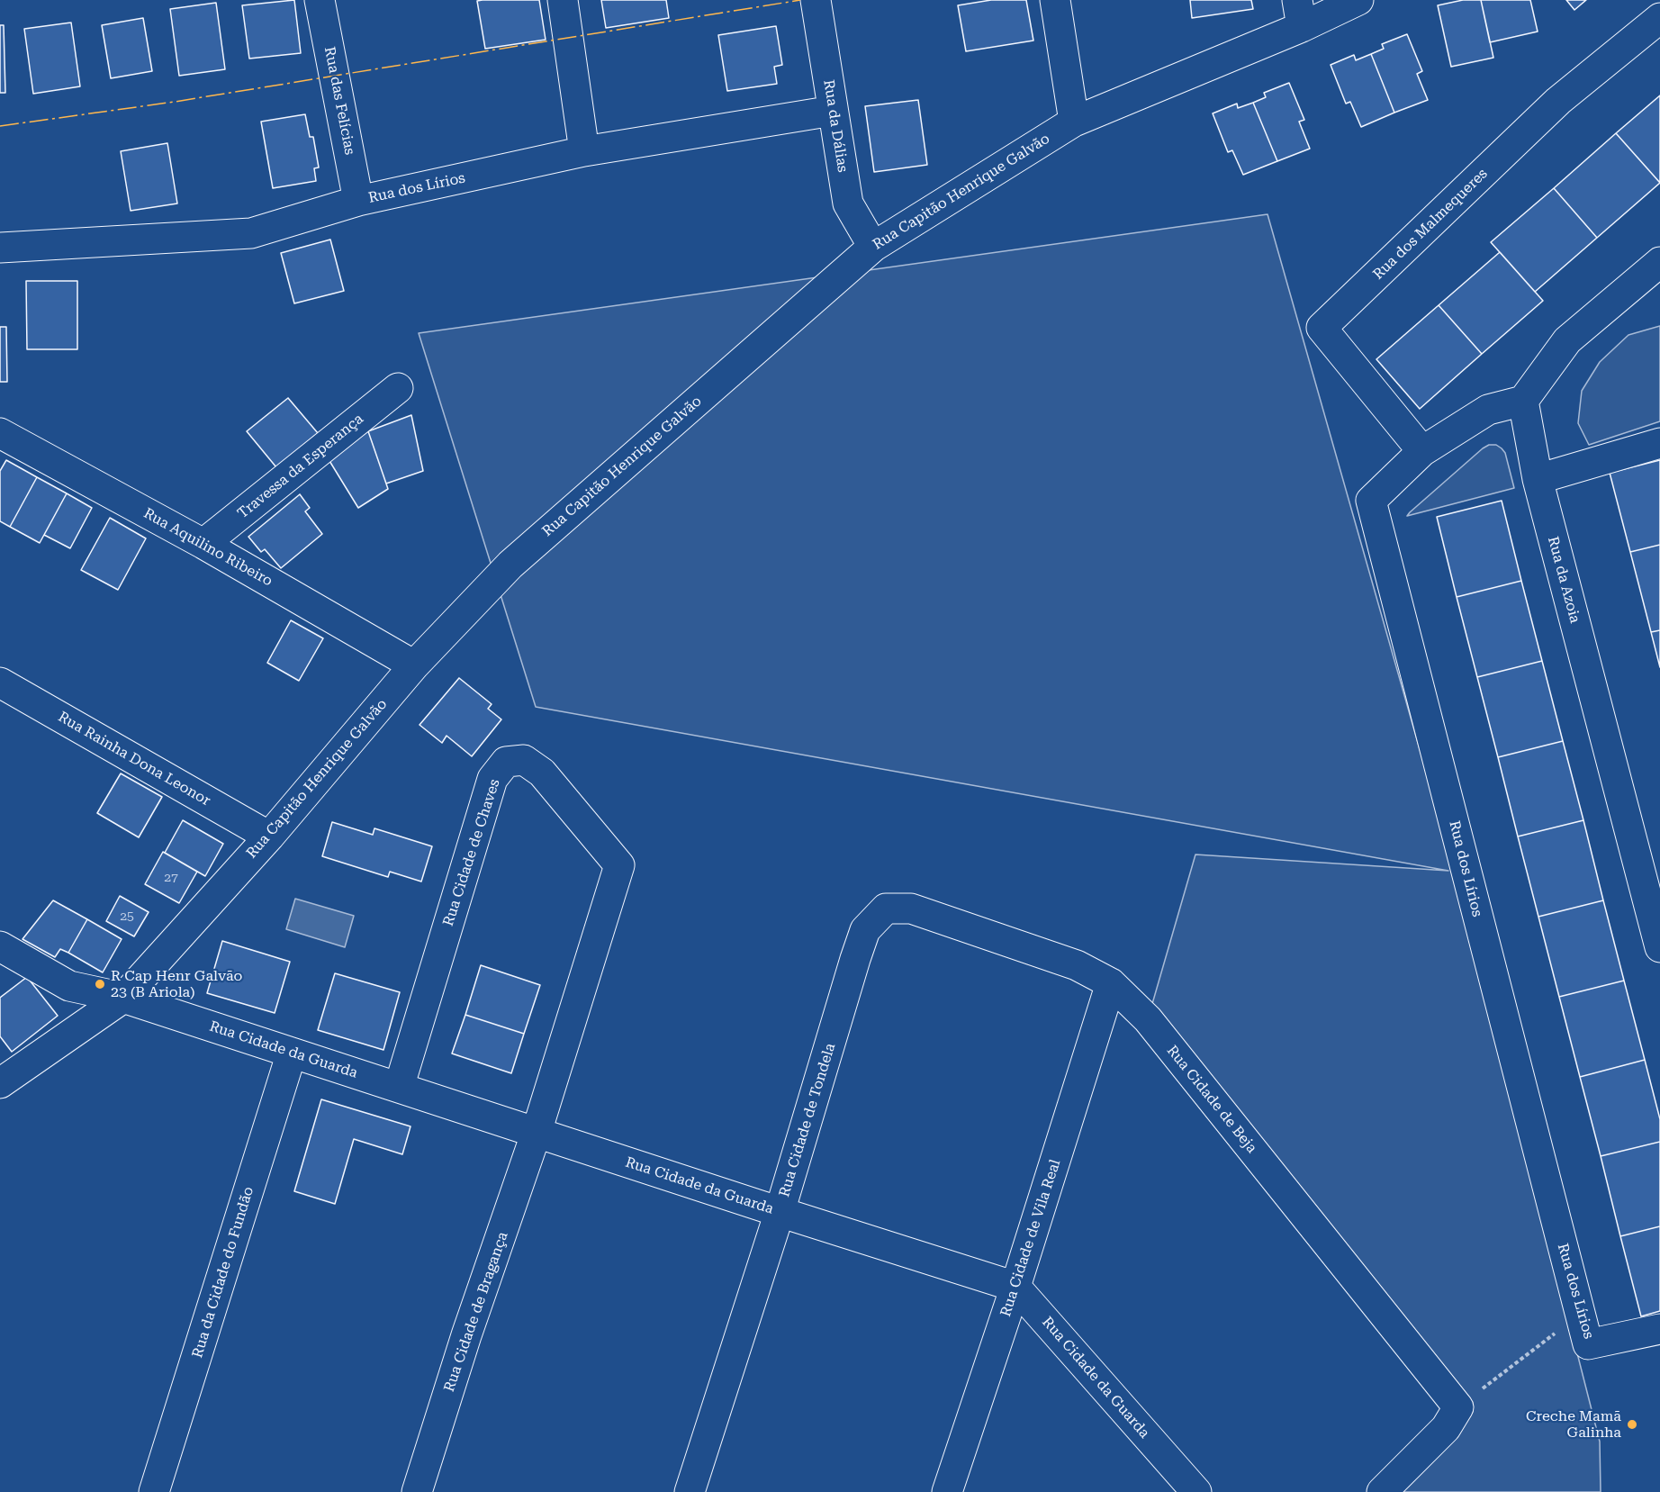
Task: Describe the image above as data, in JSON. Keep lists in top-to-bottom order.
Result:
{
  "streets": {
    "street": [
      "Rua das Felícias",
      "Rua da Dálias",
      "Rua dos Lírios",
      "Rua Capitão Henrique Galvão",
      "Rua dos Malmequeres",
      "Travessa da Esperança",
      "Rua Aquilino Ribeiro",
      "Rua da Azoia",
      "Rua Rainha Dona Leonor",
      "Rua Cidade de Chaves",
      "Rua Cidade da Guarda",
      "Rua Cidade de Beja",
      "Rua Cidade de Tondela",
      "Rua Cidade de Vila Real",
      "Rua da Cidade do Fundão",
      "Rua Cidade de Bragança"
    ]
  },
  "crossings": [
    ["Rua das Felícias", "Rua dos Lírios"],
    ["Rua da Dálias", "Rua dos Lírios"],
    ["Rua da Dálias", "Rua Capitão Henrique Galvão"],
    ["Rua dos Lírios", "Rua dos Malmequeres"],
    ["Rua dos Lírios", "Rua da Azoia"],
    ["Rua Capitão Henrique Galvão", "Rua Aquilino Ribeiro"],
    ["Rua Capitão Henrique Galvão", "Rua Rainha Dona Leonor"],
    ["Rua Capitão Henrique Galvão", "Rua Cidade da Guarda"],
    ["Travessa da Esperança", "Rua Aquilino Ribeiro"],
    ["Rua Cidade de Chaves", "Rua Cidade da Guarda"],
    ["Rua Cidade de Chaves", "Rua Cidade de Bragança"],
    ["Rua Cidade da Guarda", "Rua Cidade de Tondela"],
    ["Rua Cidade da Guarda", "Rua Cidade de Vila Real"],
    ["Rua Cidade da Guarda", "Rua da Cidade do Fundão"],
    ["Rua Cidade da Guarda", "Rua Cidade de Bragança"],
    ["Rua Cidade de Beja", "Rua Cidade de Tondela"],
    ["Rua Cidade de Beja", "Rua Cidade de Vila Real"]
  ],
  "places": ["R Cap Henr Galvão 23 (B Ariola)", "Creche Mamã Galinha"],
  "house_numbers": ["27", "25"]
}
